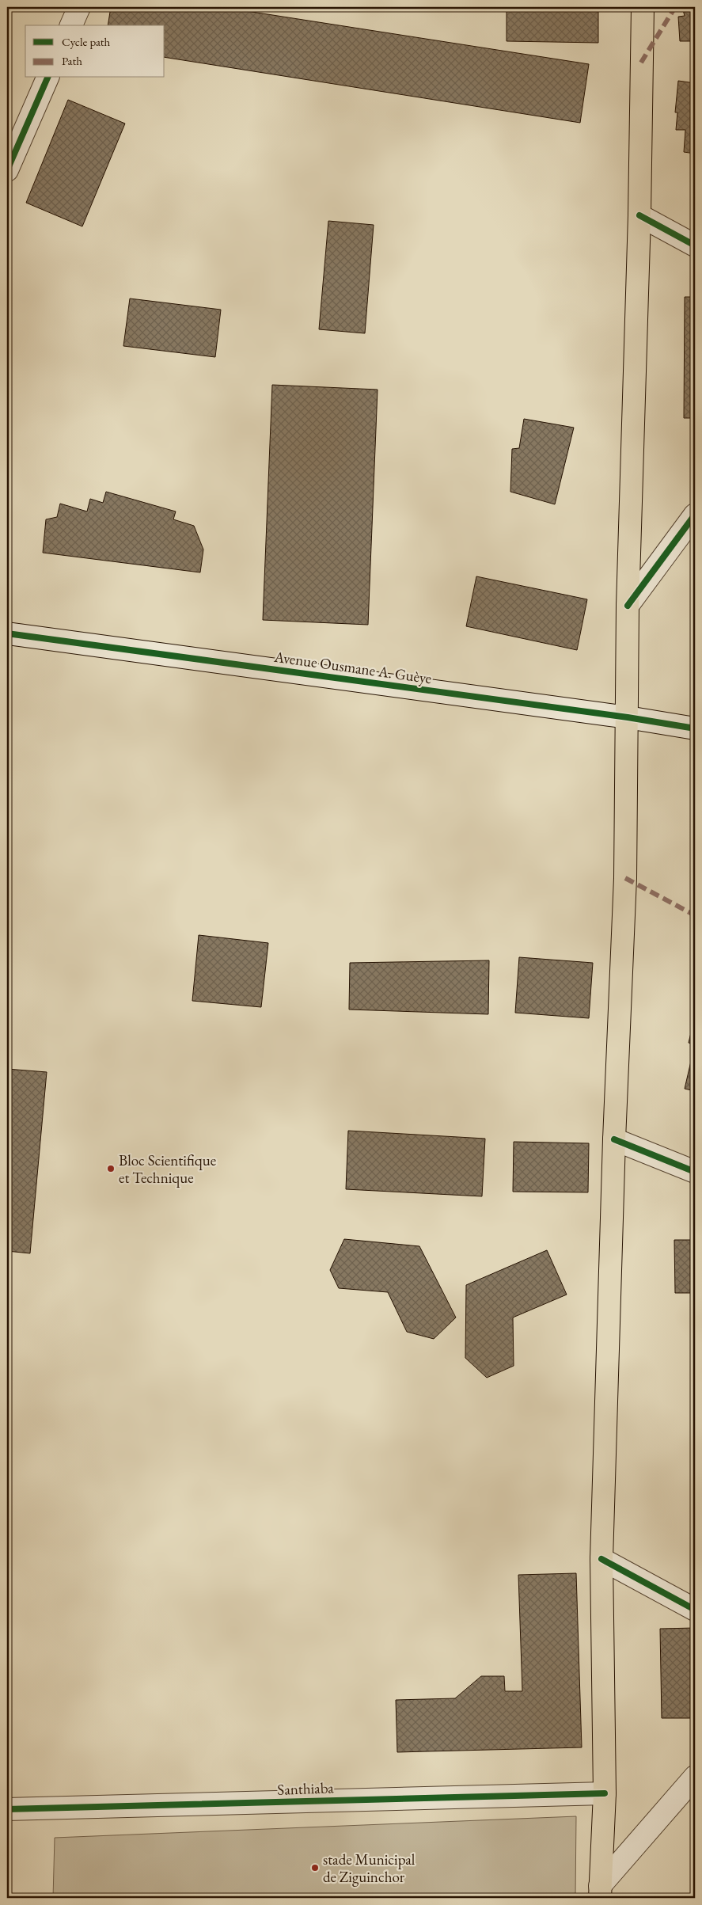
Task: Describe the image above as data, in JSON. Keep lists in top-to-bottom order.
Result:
{
  "streets": {
    "street": ["Avenue Ousmane A. Guèye", "Santhiaba"]
  },
  "places": ["Bloc Scientifique et Technique", "stade Municipal de Ziguinchor"],
  "legend": ["Cycle path", "Path"]
}
